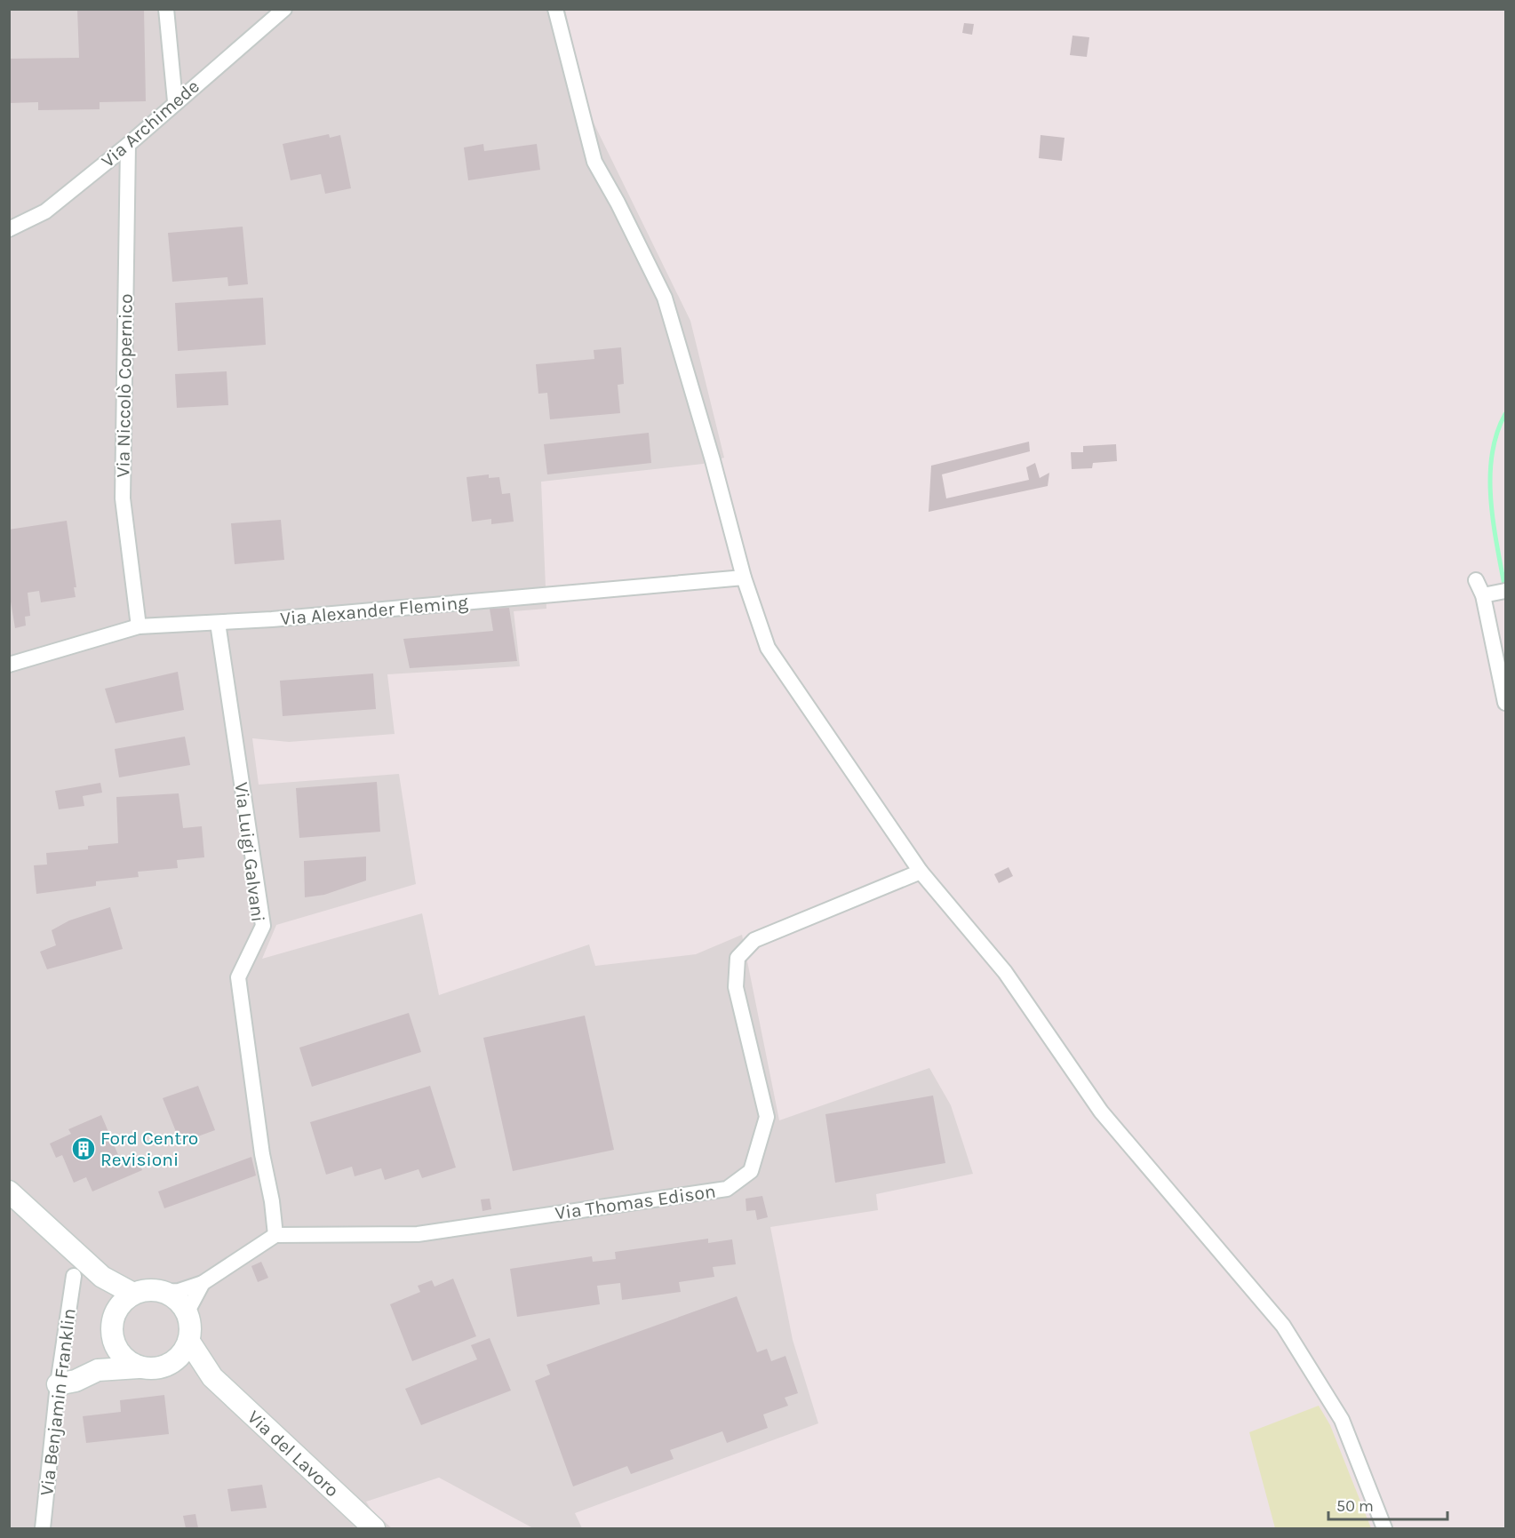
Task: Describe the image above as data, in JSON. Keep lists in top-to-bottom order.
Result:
{
  "streets": {
    "main road": ["Via del Lavoro"],
    "street": [
      "Via Archimede",
      "Via Niccolò Copernico",
      "Via Alexander Fleming",
      "Via Luigi Galvani",
      "Via Thomas Edison",
      "Via Benjamin Franklin"
    ]
  },
  "crossings": [
    ["Via Archimede", "Via Niccolò Copernico"],
    ["Via Niccolò Copernico", "Via Alexander Fleming"],
    ["Via Alexander Fleming", "Via Luigi Galvani"],
    ["Via Luigi Galvani", "Via Thomas Edison"]
  ],
  "places": {
    "building": ["Ford Centro Revisioni"]
  },
  "scale_bar": "50 m"
}
